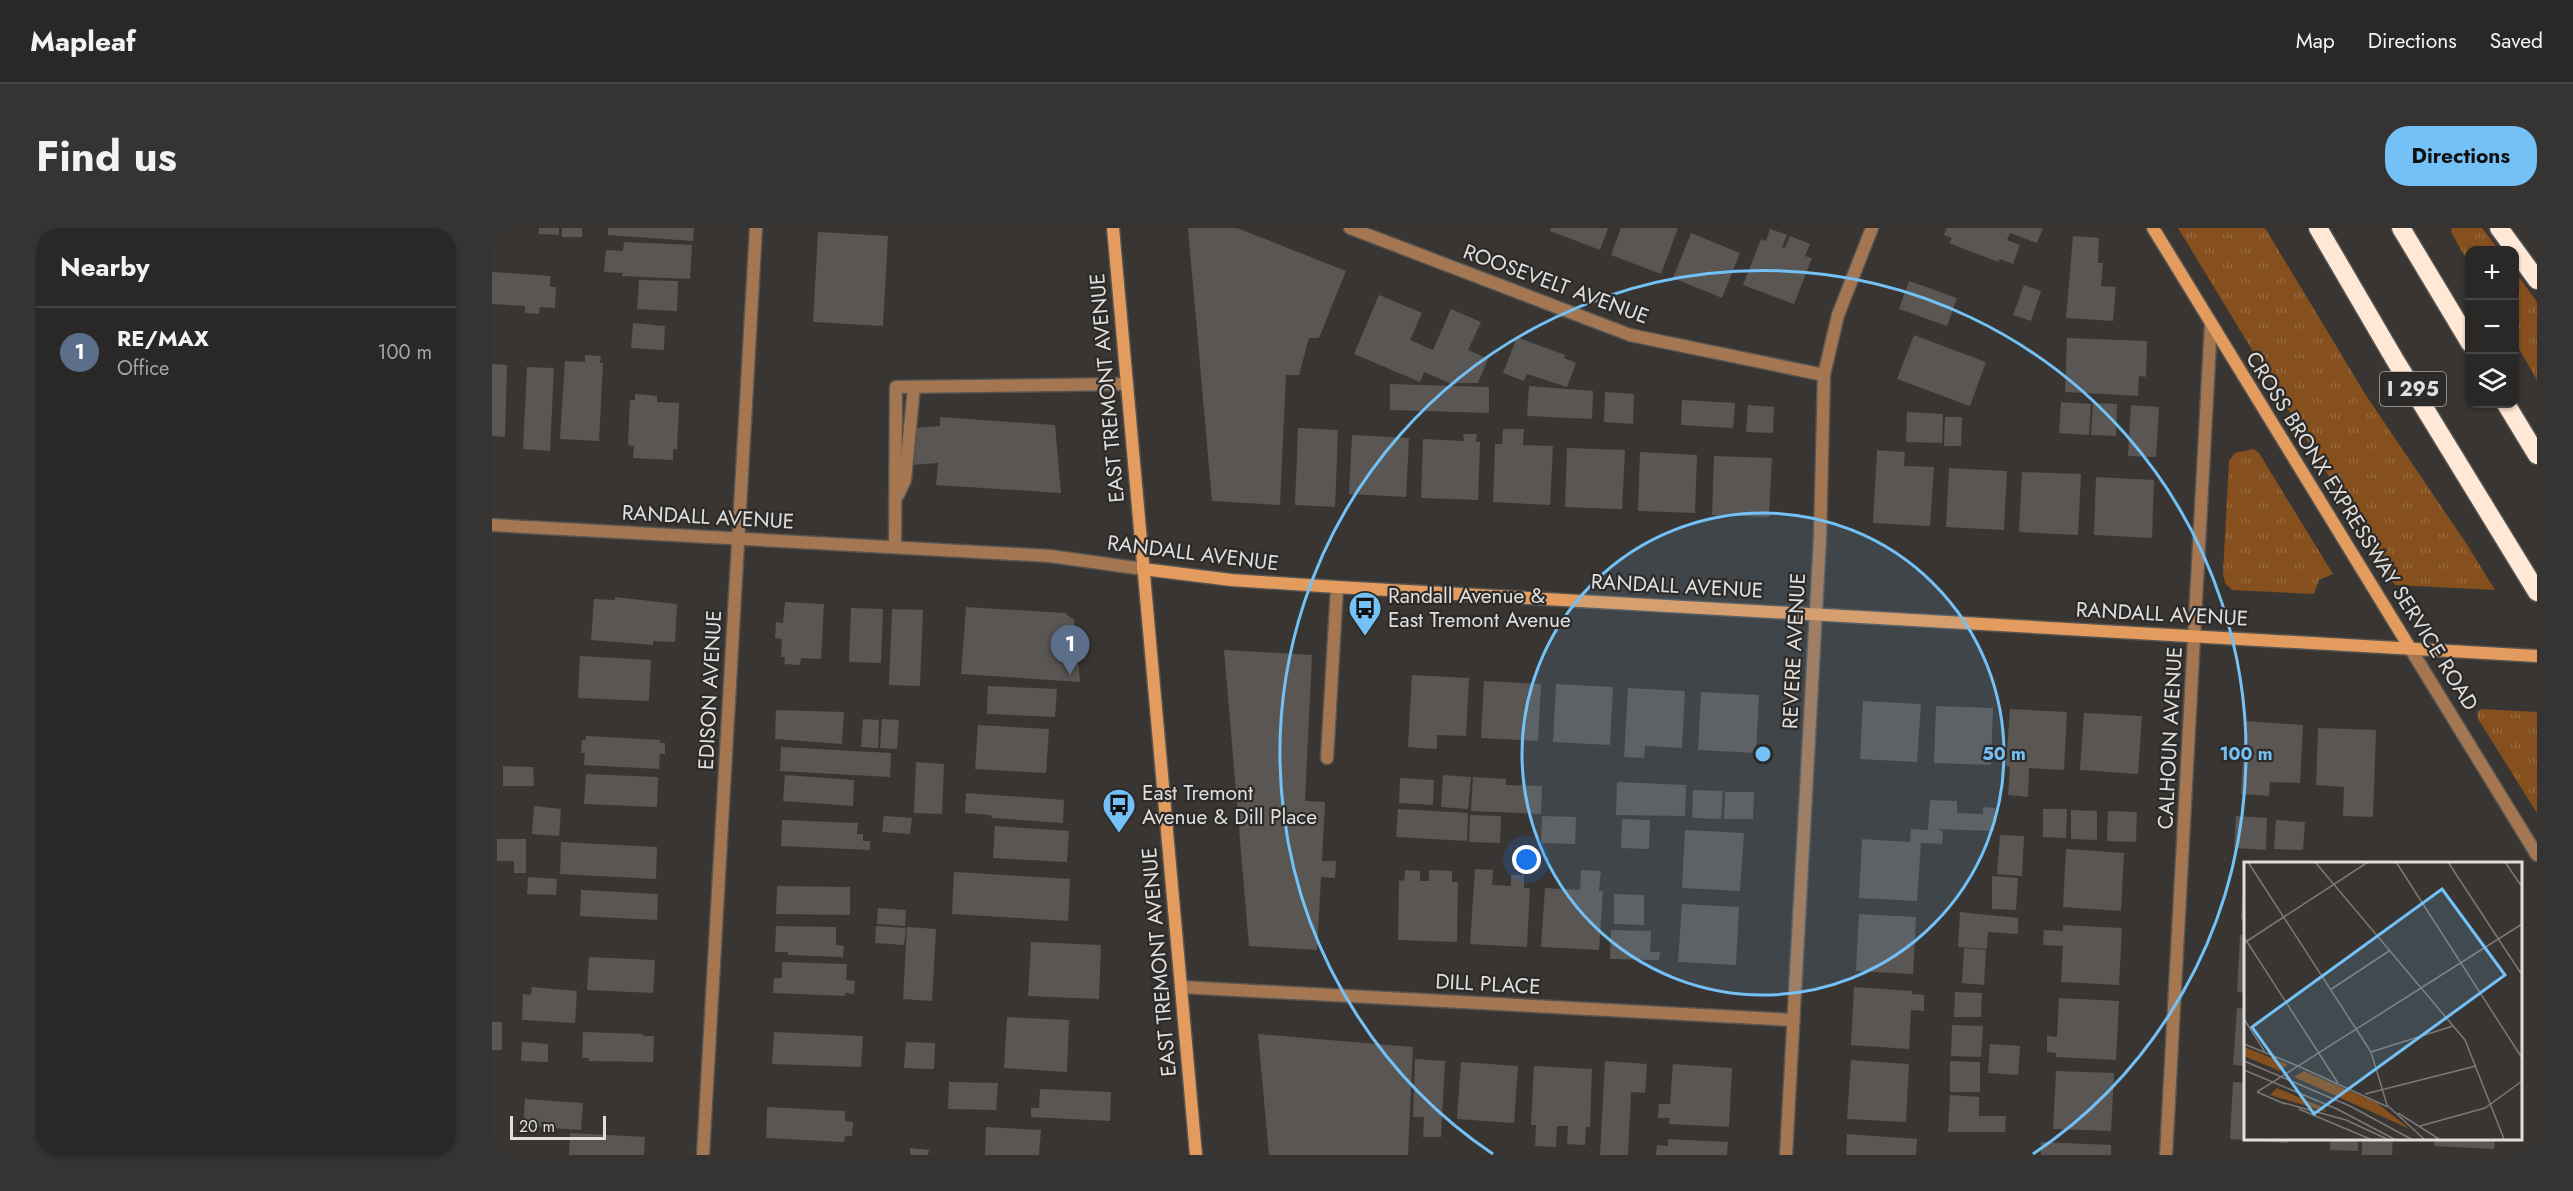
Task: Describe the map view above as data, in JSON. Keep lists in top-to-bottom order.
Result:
{
  "streets": {
    "highway": ["I 295"],
    "main road": ["EAST TREMONT AVENUE", "RANDALL AVENUE", "CROSS BRONX EXPRESSWAY SERVICE ROAD"],
    "street": [
      "ROOSEVELT AVENUE",
      "REVERE AVENUE",
      "EDISON AVENUE",
      "CALHOUN AVENUE",
      "DILL PLACE"
    ]
  },
  "crossings": [
    ["ROOSEVELT AVENUE", "REVERE AVENUE"],
    ["EAST TREMONT AVENUE", "RANDALL AVENUE"],
    ["EAST TREMONT AVENUE", "DILL PLACE"],
    ["RANDALL AVENUE", "CROSS BRONX EXPRESSWAY SERVICE ROAD"],
    ["RANDALL AVENUE", "REVERE AVENUE"],
    ["RANDALL AVENUE", "EDISON AVENUE"],
    ["RANDALL AVENUE", "CALHOUN AVENUE"],
    ["CROSS BRONX EXPRESSWAY SERVICE ROAD", "CALHOUN AVENUE"],
    ["REVERE AVENUE", "DILL PLACE"]
  ],
  "places": {
    "bus stop": ["Randall Avenue & East Tremont Avenue", "East Tremont Avenue & Dill Place"]
  },
  "scale_bar": "20 m",
  "page": {
    "header": "Mapleaf",
    "nav": ["Map", "Directions", "Saved"],
    "title": "Find us",
    "buttons": "Directions",
    "heading": "Nearby",
    "map_buttons": ["+", "−"],
    "list": [
      {
        "mark": "1",
        "name": "RE/MAX",
        "note": "Office",
        "value": "100 m"
      }
    ],
    "pins": "1",
    "scale": "20 m"
  },
  "rings": ["50 m", "100 m"]
}
